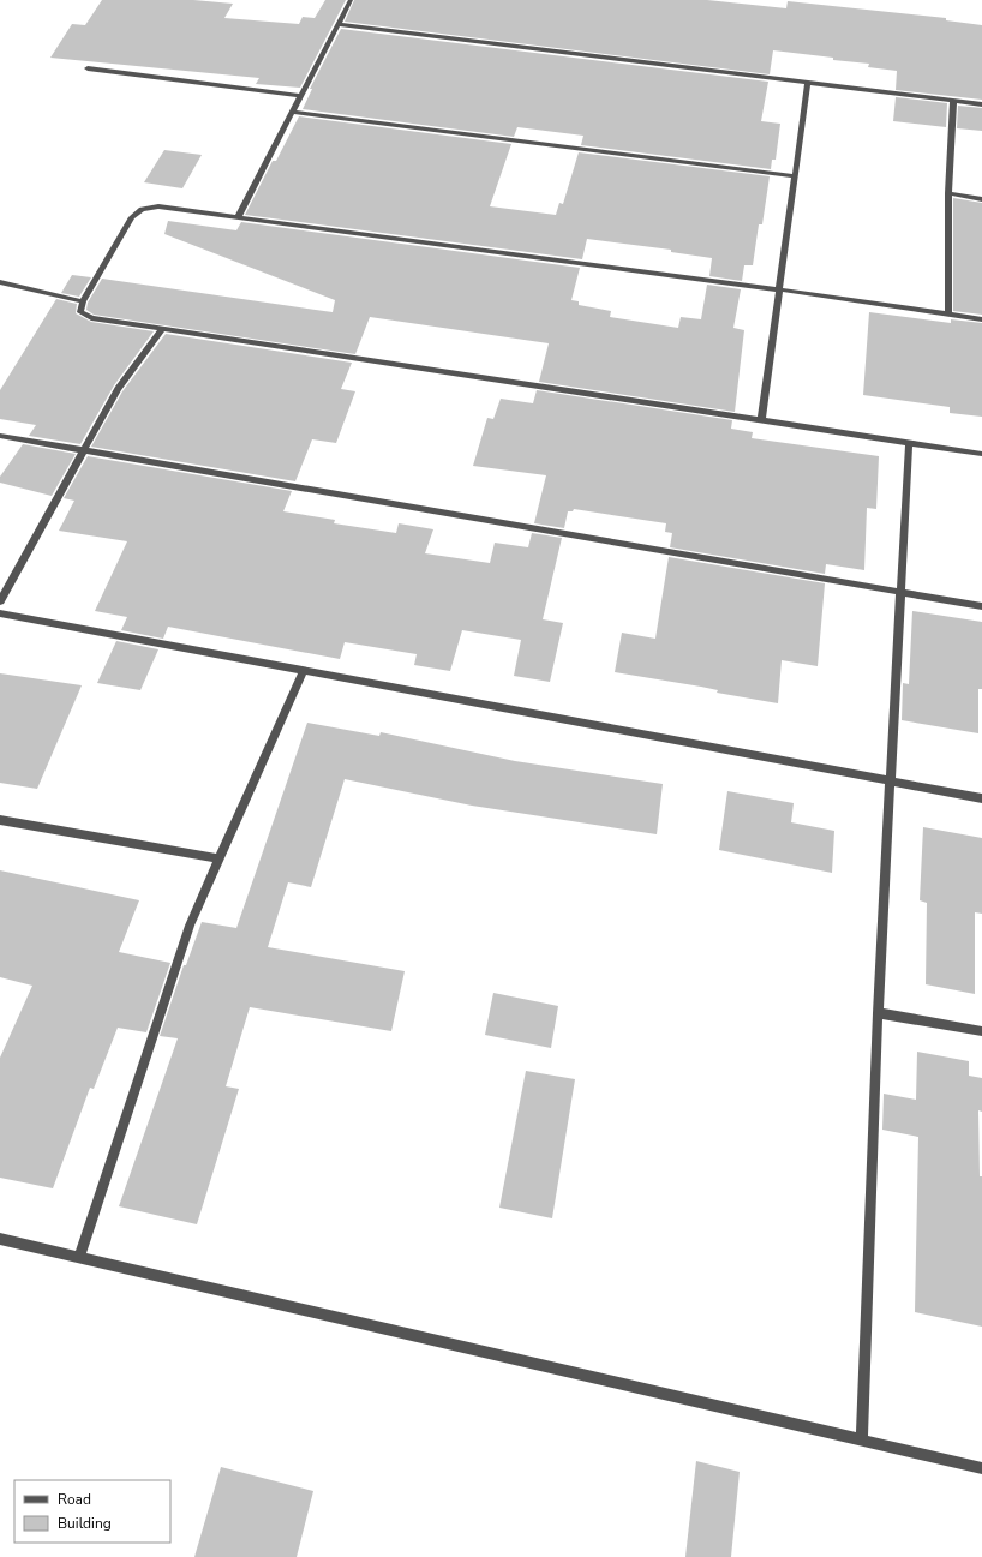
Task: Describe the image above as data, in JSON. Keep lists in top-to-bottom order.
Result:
{
  "legend": ["Road", "Building"]
}
